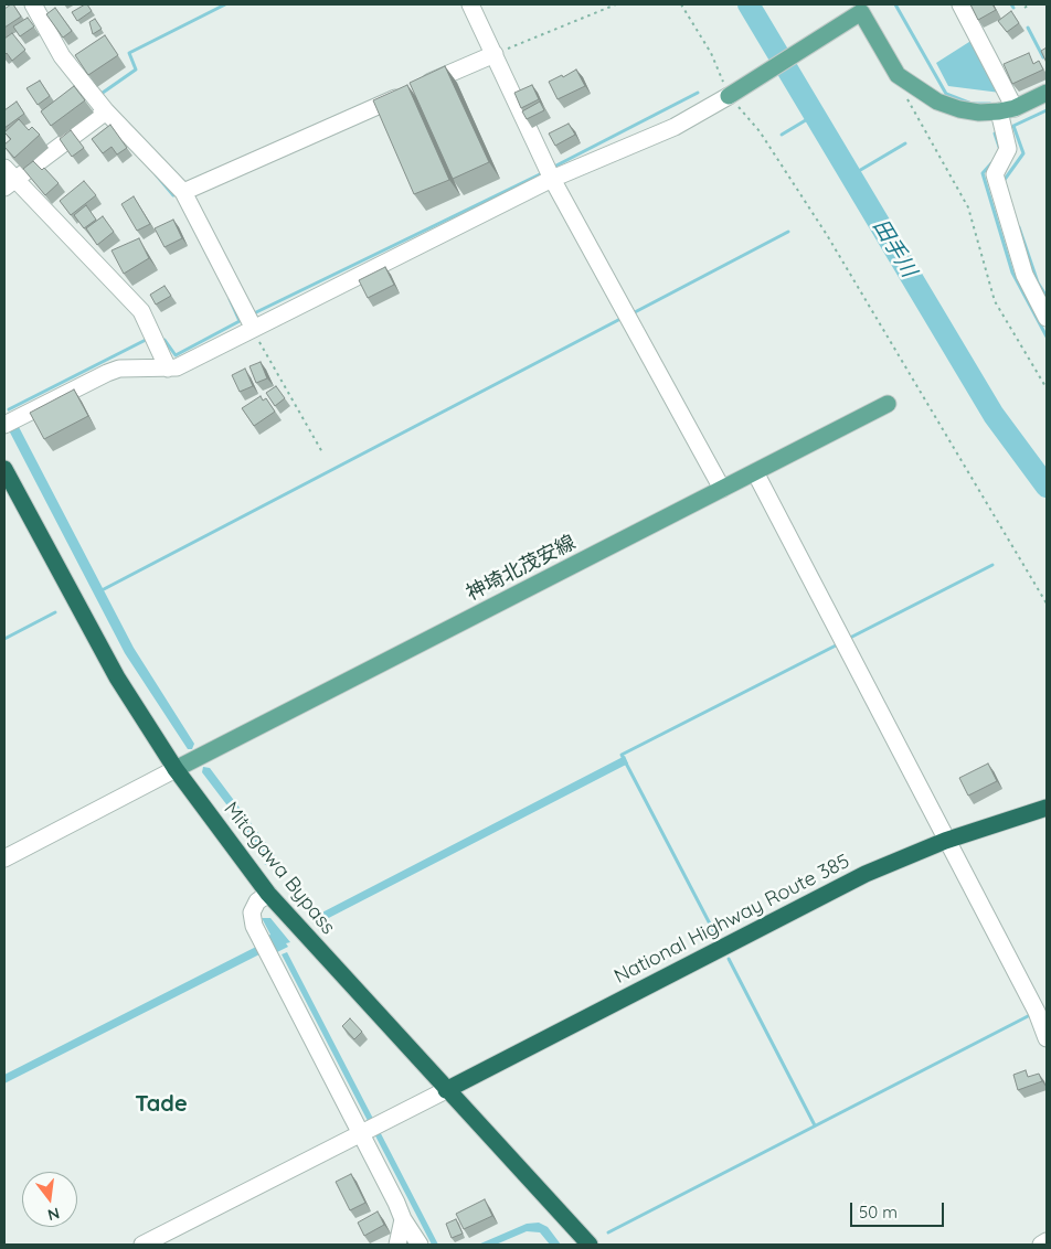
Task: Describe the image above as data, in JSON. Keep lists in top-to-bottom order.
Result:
{
  "streets": {
    "highway": ["Mitagawa Bypass", "National Highway Route 385"],
    "main road": ["神埼北茂安線"]
  },
  "crossings": [
    ["神埼北茂安線", "Mitagawa Bypass"],
    ["Mitagawa Bypass", "National Highway Route 385"]
  ],
  "districts": ["Tade"],
  "water": ["田手川"],
  "scale_bar": "50 m",
  "north": "bottom"
}
